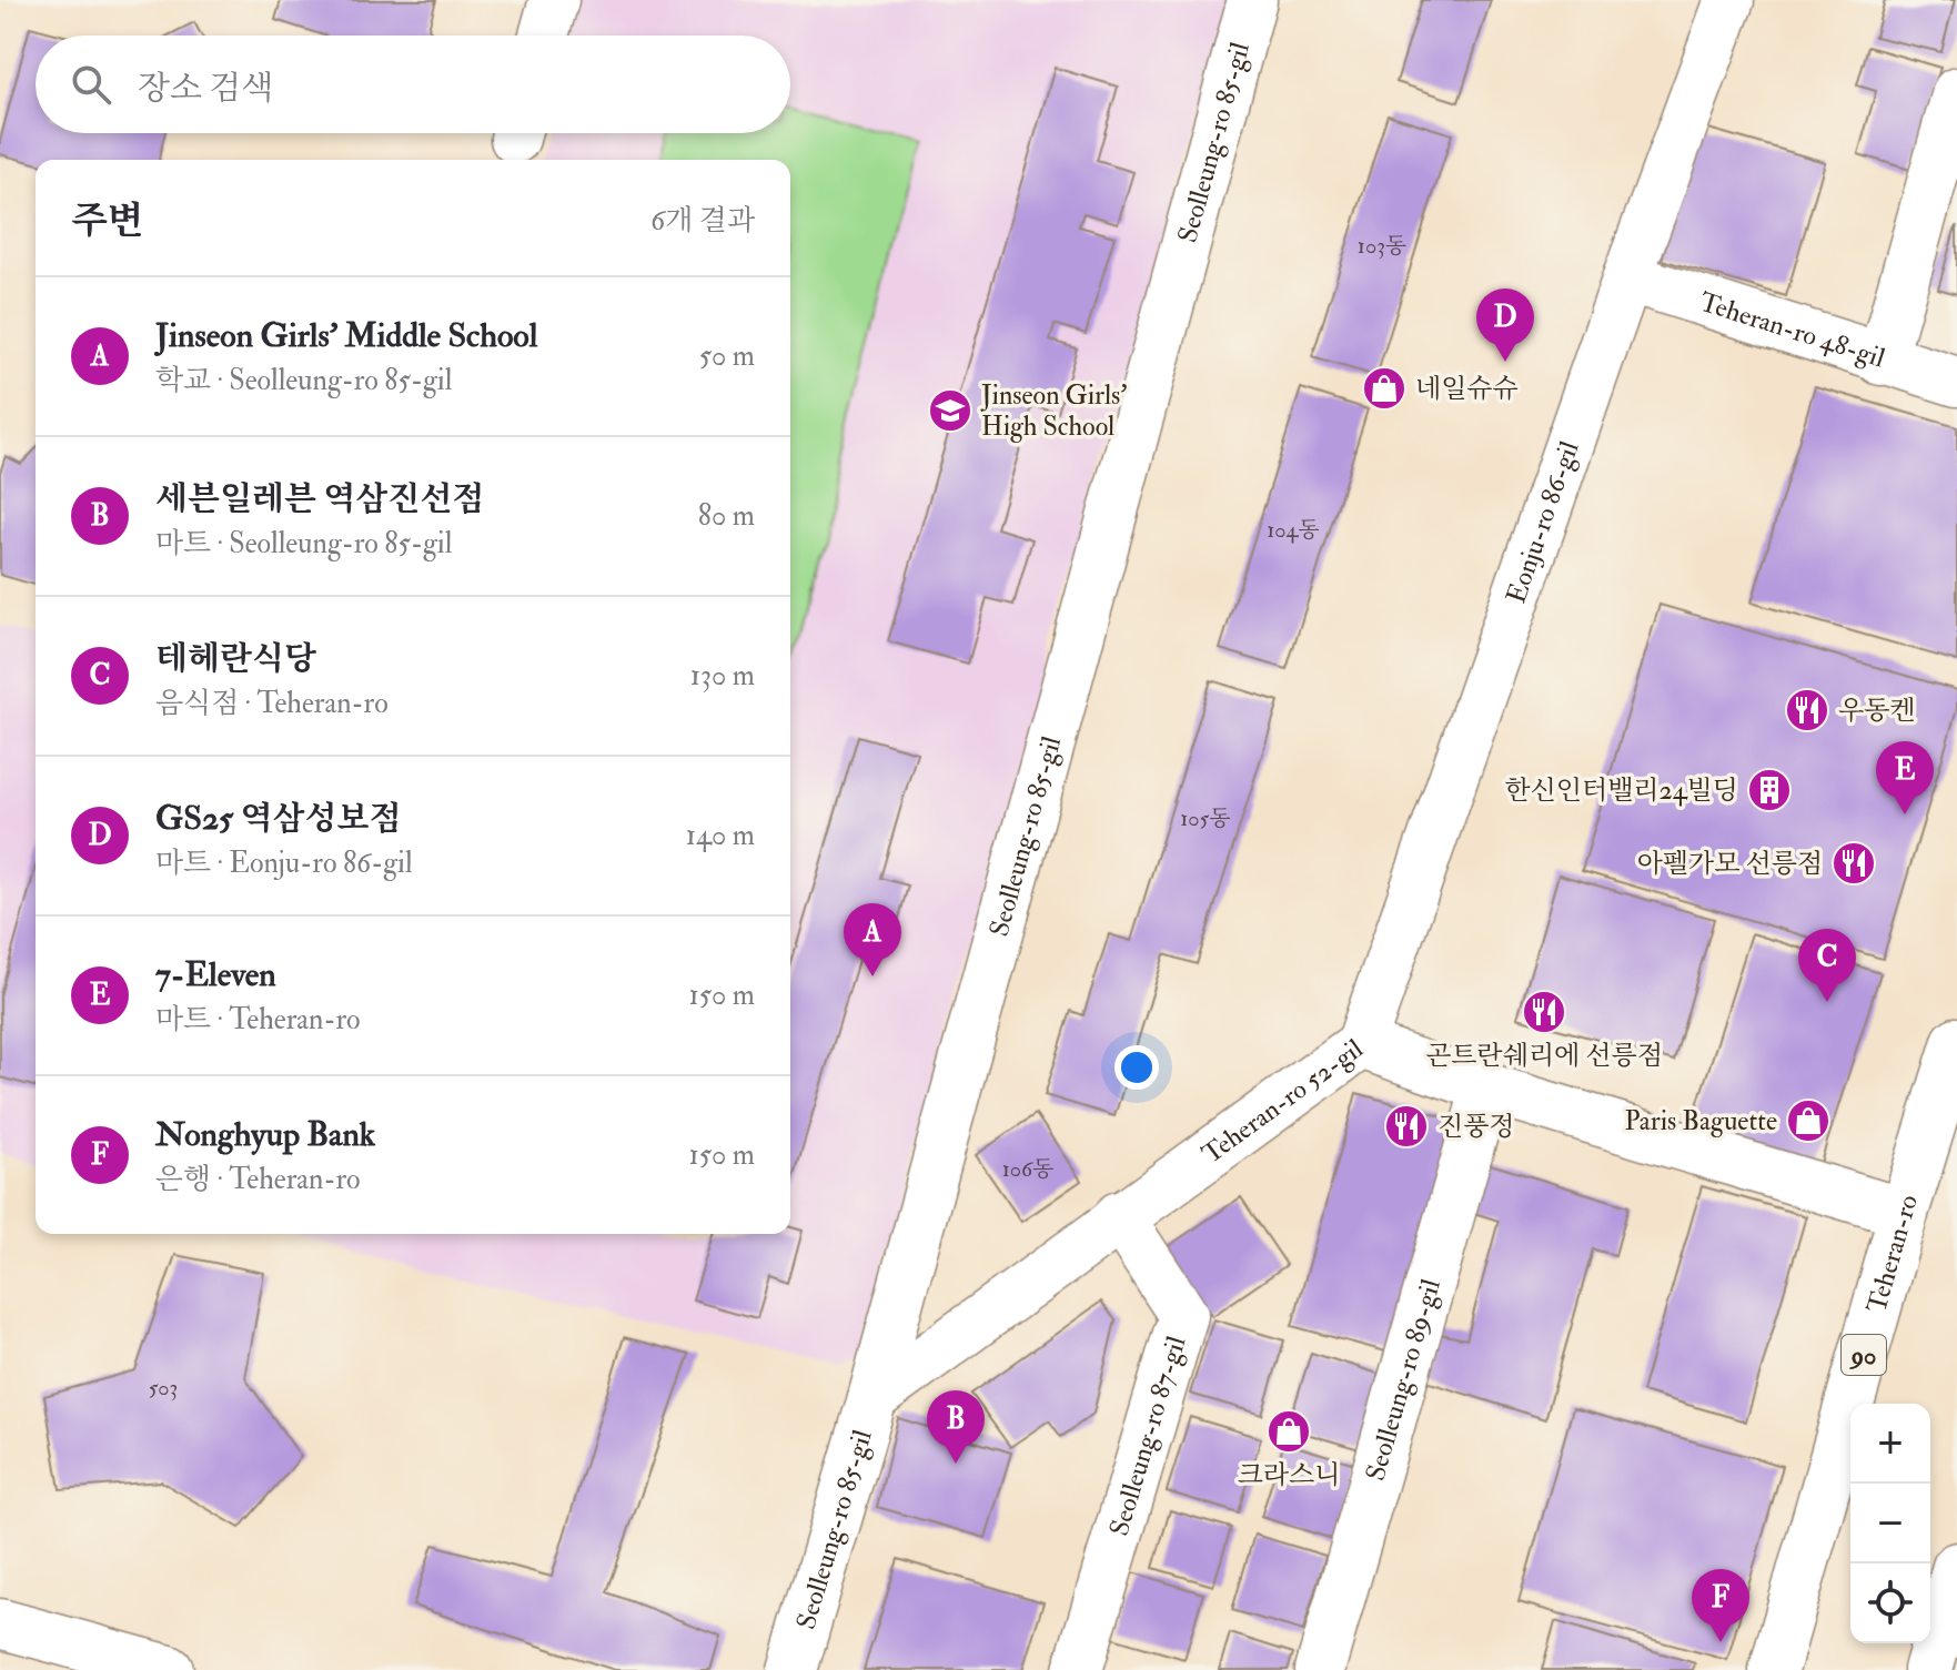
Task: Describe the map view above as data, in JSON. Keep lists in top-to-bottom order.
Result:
{
  "streets": {
    "street": [
      "Seolleung-ro 85-gil",
      "Teheran-ro 48-gil",
      "Eonju-ro 86-gil",
      "Teheran-ro 52-gil",
      "Teheran-ro",
      "90",
      "Seolleung-ro 89-gil",
      "Seolleung-ro 87-gil"
    ]
  },
  "crossings": [
    ["Seolleung-ro 85-gil", "Teheran-ro 52-gil"],
    ["Teheran-ro 48-gil", "Eonju-ro 86-gil"],
    ["Eonju-ro 86-gil", "Teheran-ro 52-gil"],
    ["Teheran-ro 52-gil", "Teheran-ro"],
    ["Teheran-ro 52-gil", "Seolleung-ro 89-gil"],
    ["Teheran-ro 52-gil", "Seolleung-ro 87-gil"]
  ],
  "places": {
    "shop": ["네일슈슈", "Paris Baguette", "크라스니"],
    "school or university": ["Jinseon Girls’ High School"],
    "restaurant": [
      "우동켄",
      "아펠가모 선릉점",
      "곤트란쉐리에 선릉점",
      "진풍정"
    ],
    "building": ["한신인터밸리24빌딩"]
  },
  "house_numbers": [
    "103동",
    "104동",
    "105동",
    "106동",
    "503"
  ],
  "page": {
    "search": "장소 검색",
    "heading": ["주변", "6개 결과"],
    "list": [
      {
        "mark": "A",
        "name": "Jinseon Girls’ Middle School",
        "note": "학교 · Seolleung-ro 85-gil",
        "value": "50 m"
      },
      {
        "mark": "B",
        "name": "세븐일레븐 역삼진선점",
        "note": "마트 · Seolleung-ro 85-gil",
        "value": "80 m"
      },
      {
        "mark": "C",
        "name": "테헤란식당",
        "note": "음식점 · Teheran-ro",
        "value": "130 m"
      },
      {
        "mark": "D",
        "name": "GS25 역삼성보점",
        "note": "마트 · Eonju-ro 86-gil",
        "value": "140 m"
      },
      {
        "mark": "E",
        "name": "7-Eleven",
        "note": "마트 · Teheran-ro",
        "value": "150 m"
      },
      {
        "mark": "F",
        "name": "Nonghyup Bank",
        "note": "은행 · Teheran-ro",
        "value": "150 m"
      }
    ],
    "pins": [
      "D",
      "E",
      "A",
      "C",
      "B",
      "F"
    ],
    "map_buttons": ["+", "−"]
  }
}
